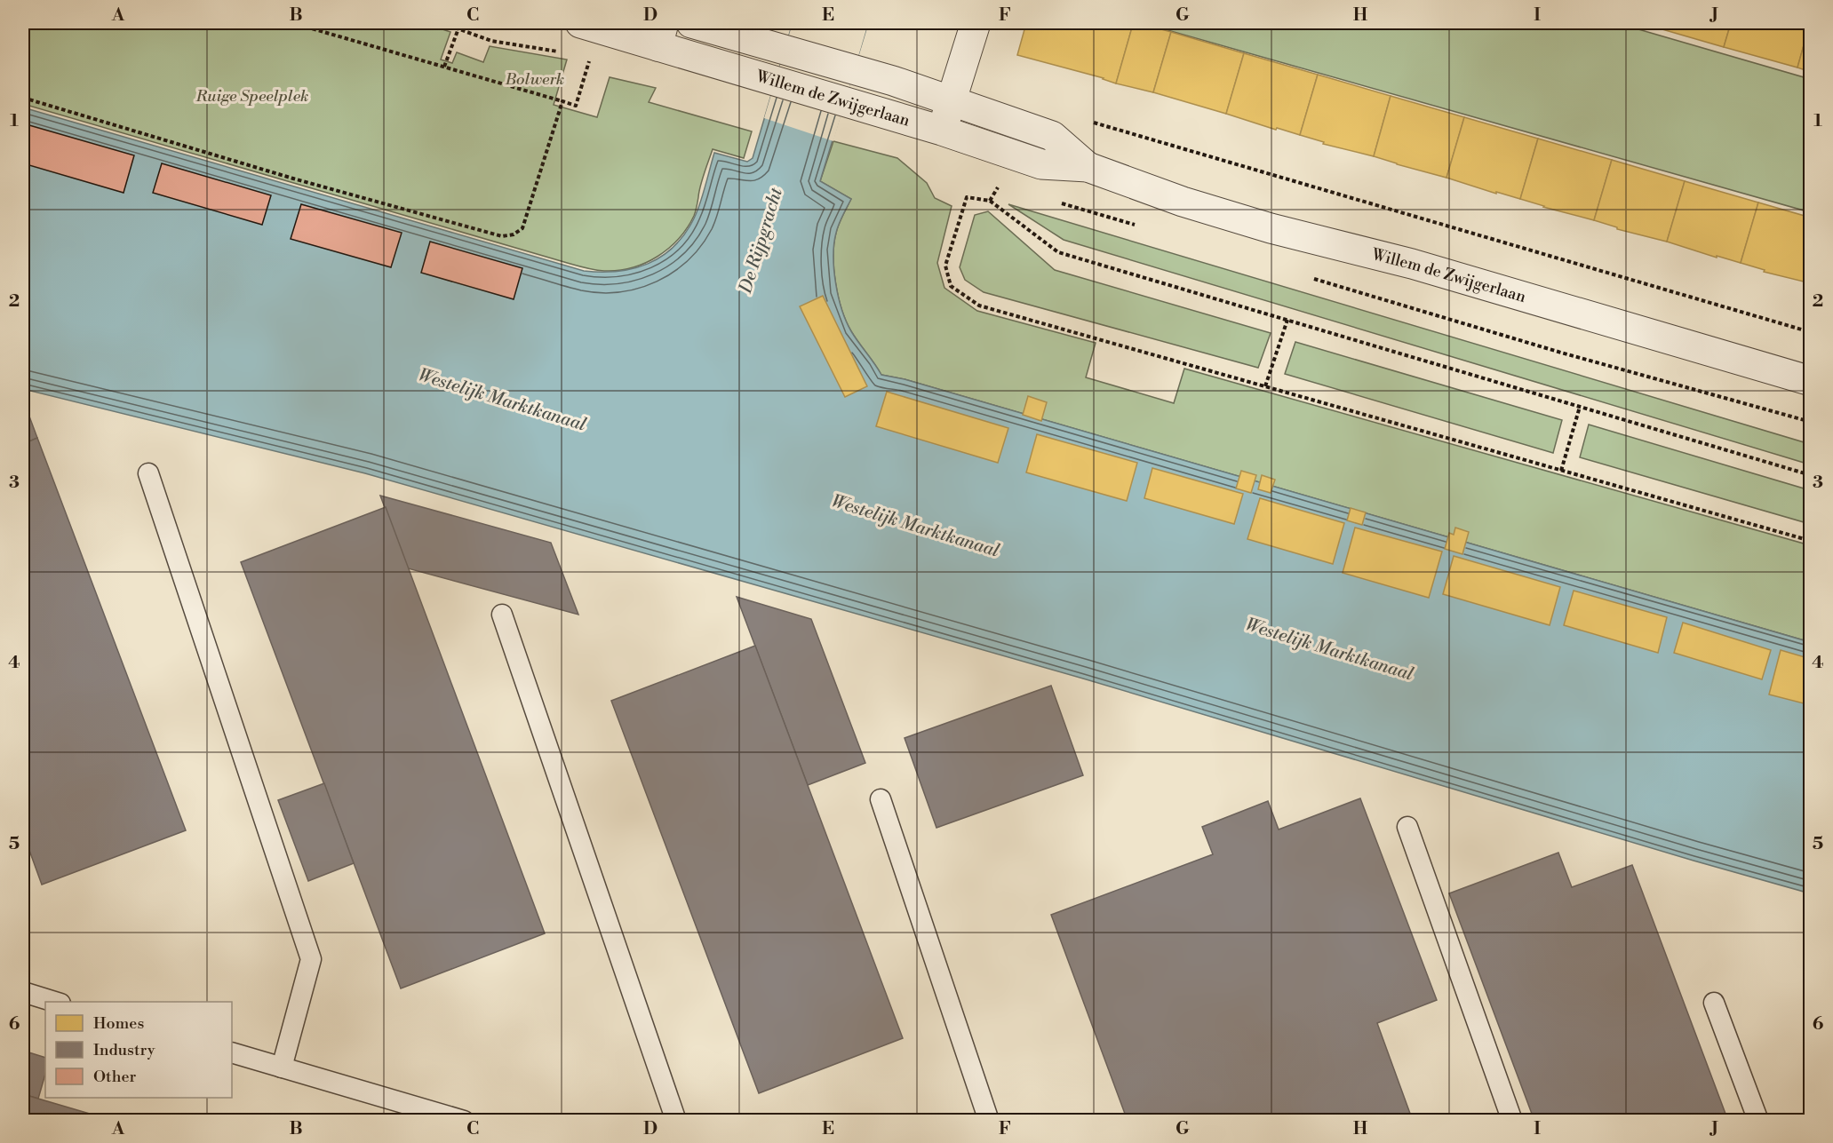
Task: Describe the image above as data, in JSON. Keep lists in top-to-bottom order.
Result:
{
  "streets": {
    "street": ["Willem de Zwijgerlaan"]
  },
  "water": ["De Rijpgracht", "Westelijk Marktkanaal"],
  "parks": ["Bolwerk", "Ruige Speelplek"],
  "legend": ["Homes", "Industry", "Other"],
  "grid": {
    "columns": [
      "A",
      "B",
      "C",
      "D",
      "E",
      "F",
      "G",
      "H",
      "I",
      "J"
    ],
    "rows": [
      "1",
      "2",
      "3",
      "4",
      "5",
      "6"
    ]
  }
}
